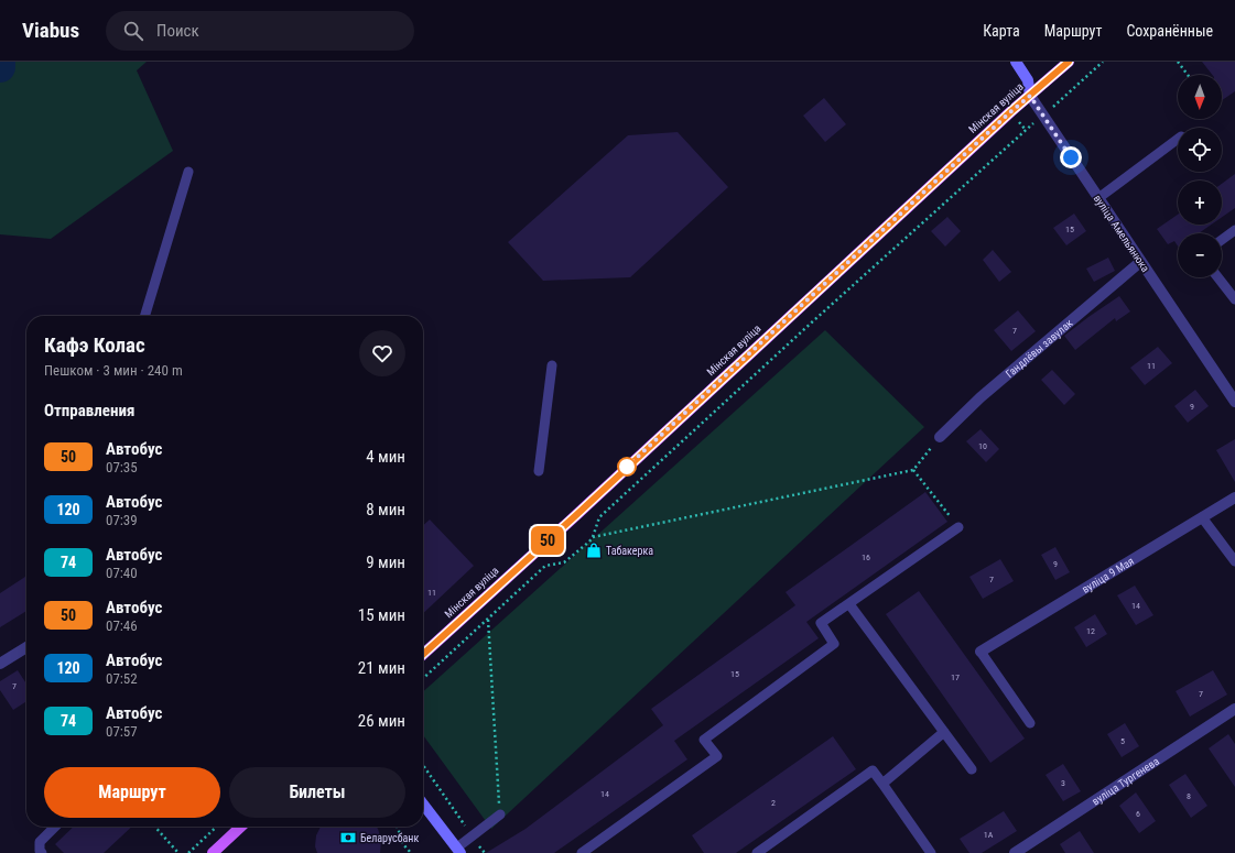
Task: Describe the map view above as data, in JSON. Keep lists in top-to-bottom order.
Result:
{
  "streets": {
    "main road": ["Мінская вуліца", "вуліца Амельянюка"],
    "street": ["Гандлёвы завулак", "вуліца 9 Мая", "вуліца Тургенева"]
  },
  "crossings": [
    ["Мінская вуліца", "вуліца Амельянюка"],
    ["вуліца Амельянюка", "Гандлёвы завулак"]
  ],
  "places": {
    "shop": ["Табакерка"],
    "bank": ["Беларусбанк"]
  },
  "lines": ["bus line 50"],
  "house_numbers": [
    "15",
    "7",
    "11",
    "9",
    "10",
    "16",
    "9",
    "7",
    "11",
    "14",
    "12",
    "15",
    "17",
    "7",
    "7",
    "5",
    "3",
    "14",
    "8",
    "2",
    "6",
    "1А"
  ],
  "north": "bottom",
  "page": {
    "header": "Viabus",
    "search": "Поиск",
    "nav": ["Карта", "Маршрут", "Сохранённые"],
    "on_map": "50",
    "map_buttons": ["+", "−"],
    "heading": [
      ["Кафэ Колас", "Пешком · 3 мин · 240 m"],
      "Отправления"
    ],
    "list": [
      {
        "mark": "50",
        "name": "Автобус",
        "note": "07:35",
        "value": "4 мин"
      },
      {
        "mark": "120",
        "name": "Автобус",
        "note": "07:39",
        "value": "8 мин"
      },
      {
        "mark": "74",
        "name": "Автобус",
        "note": "07:40",
        "value": "9 мин"
      },
      {
        "mark": "50",
        "name": "Автобус",
        "note": "07:46",
        "value": "15 мин"
      },
      {
        "mark": "120",
        "name": "Автобус",
        "note": "07:52",
        "value": "21 мин"
      },
      {
        "mark": "74",
        "name": "Автобус",
        "note": "07:57",
        "value": "26 мин"
      }
    ],
    "buttons": ["Маршрут", "Билеты"]
  }
}
